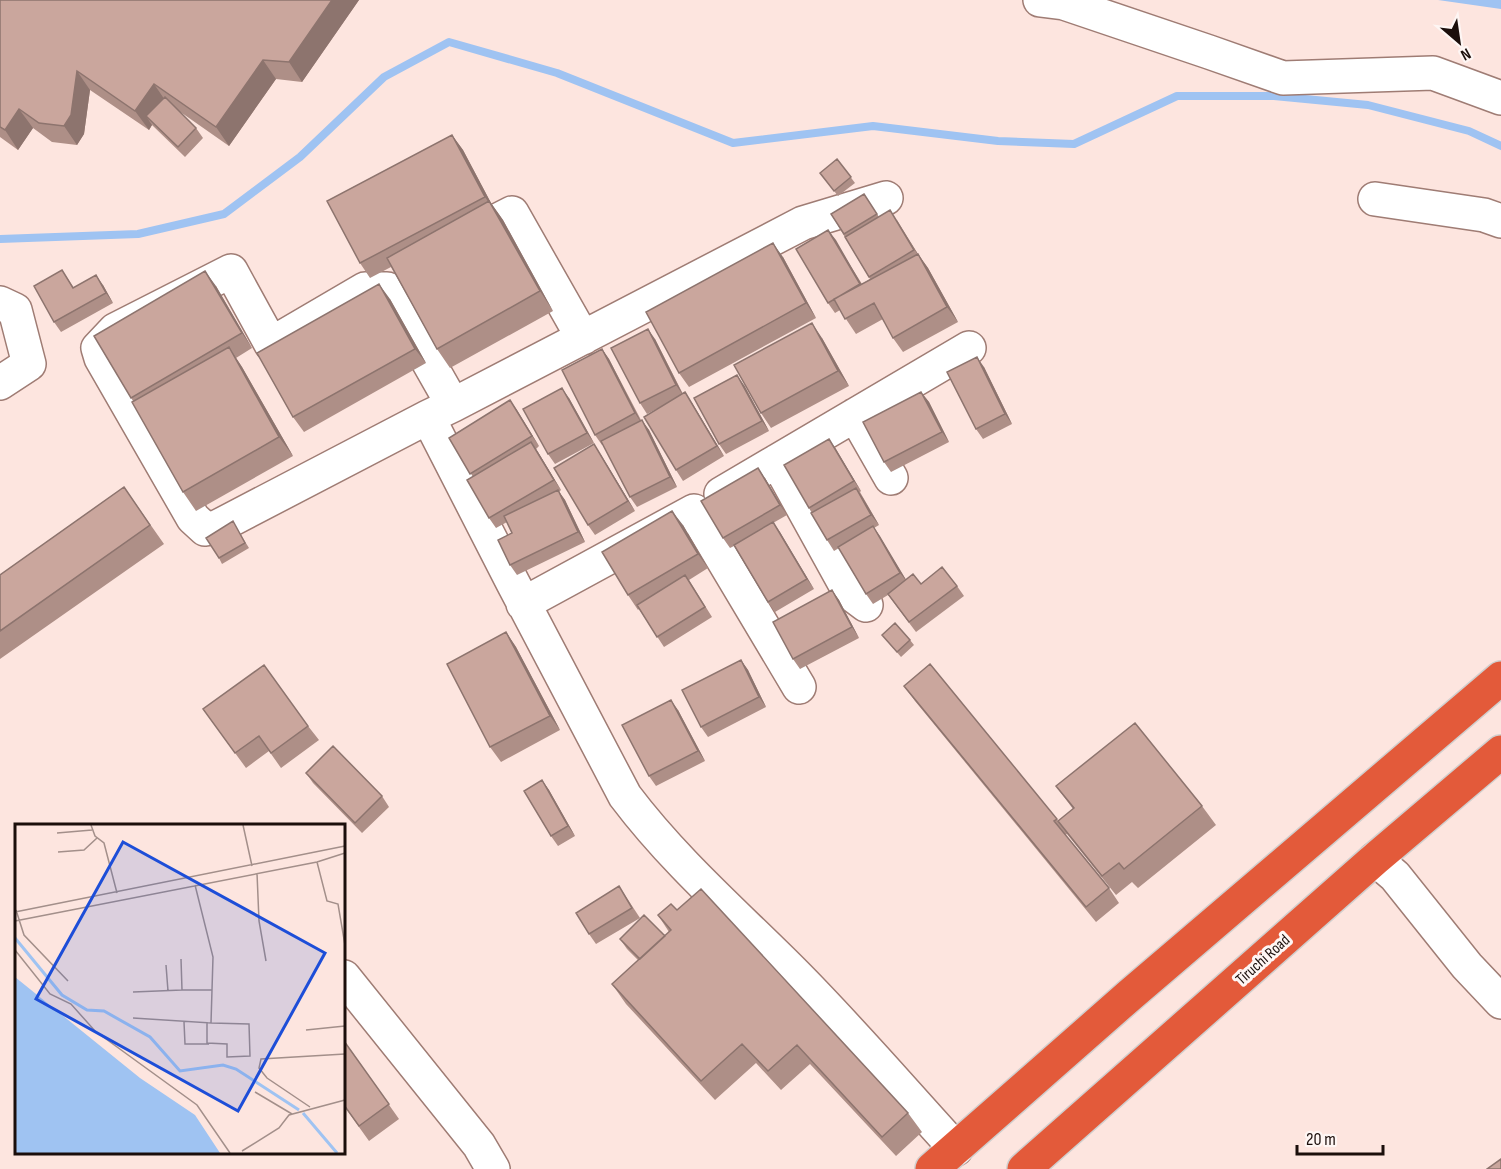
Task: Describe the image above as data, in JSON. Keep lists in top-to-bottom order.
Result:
{
  "streets": {
    "highway": ["Tiruchi Road"]
  },
  "scale_bar": "20 m",
  "north": "bottom right"
}
